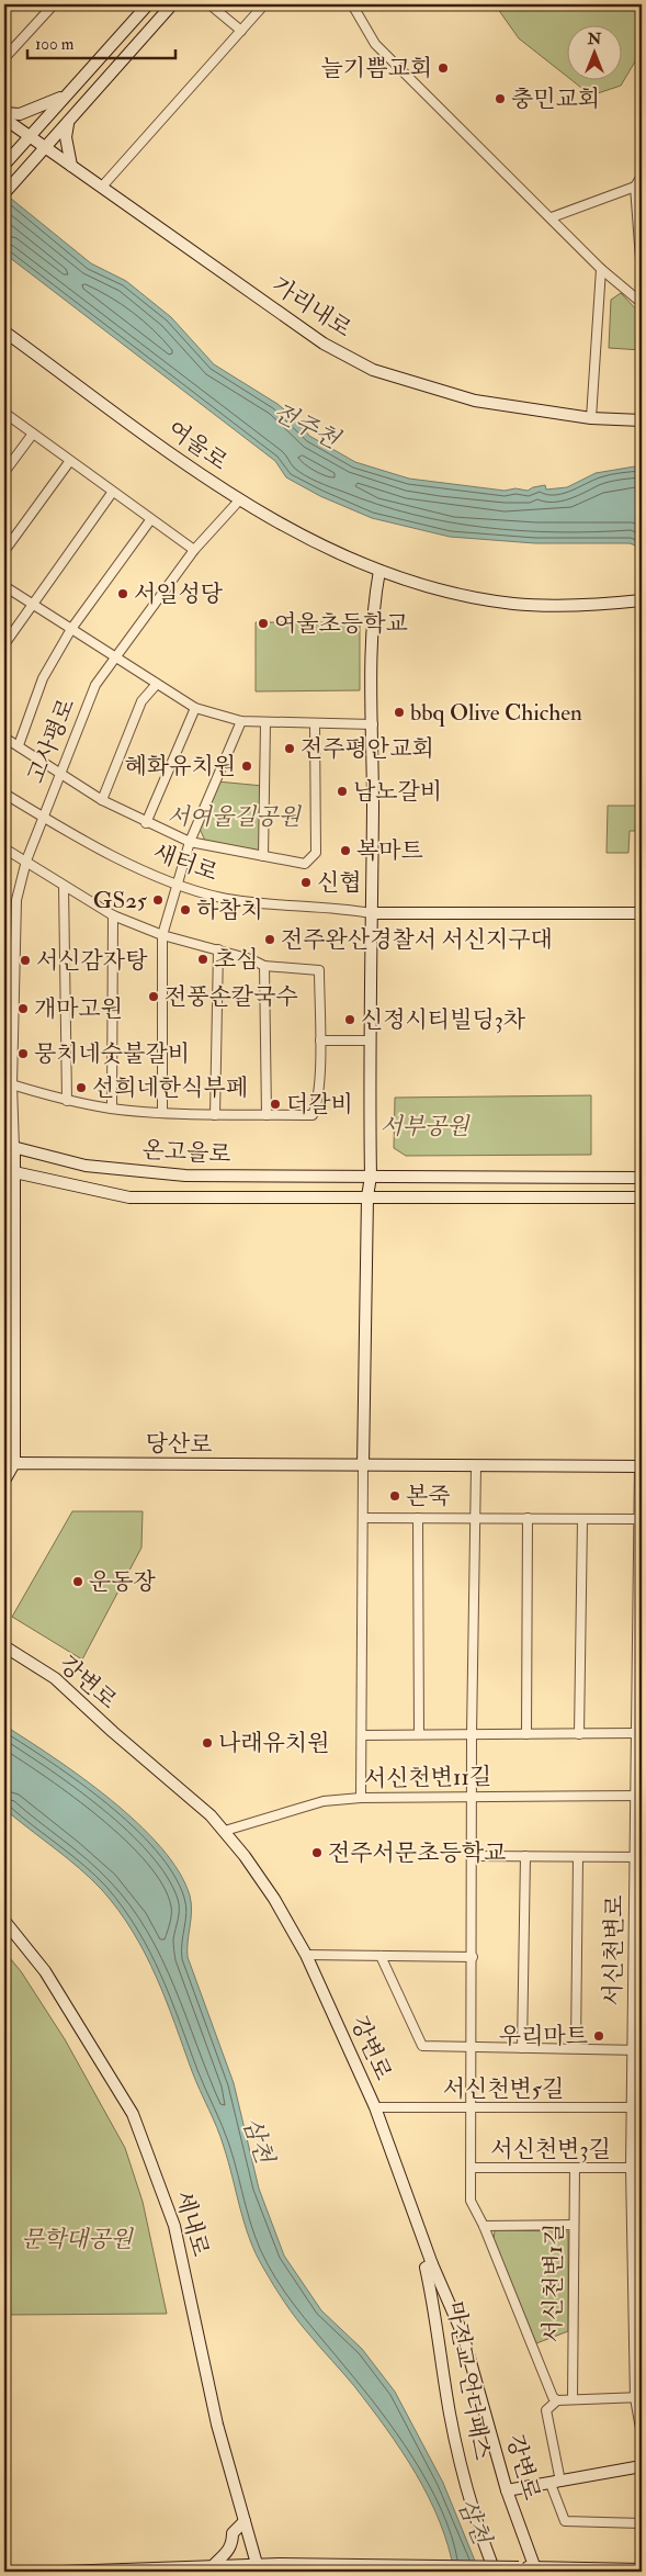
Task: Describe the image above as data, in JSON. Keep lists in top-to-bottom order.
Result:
{
  "streets": {
    "street": [
      "가리내로",
      "여울로",
      "고사평로",
      "새터로",
      "온고을로",
      "당산로",
      "강변로",
      "서신천변11길",
      "서신천변로",
      "서신천변5길",
      "서신천변3길",
      "세내로",
      "서신천변1길",
      "마전교 언더패스"
    ]
  },
  "crossings": [
    ["여울로", "고사평로"],
    ["고사평로", "새터로"],
    ["고사평로", "온고을로"],
    ["당산로", "서신천변로"],
    ["당산로", "서신천변1길"],
    ["강변로", "서신천변11길"],
    ["강변로", "서신천변5길"],
    ["강변로", "마전교 언더패스"],
    ["서신천변11길", "서신천변로"],
    ["서신천변11길", "서신천변1길"],
    ["서신천변로", "서신천변5길"],
    ["서신천변로", "서신천변3길"],
    ["서신천변5길", "서신천변1길"],
    ["서신천변3길", "서신천변1길"]
  ],
  "water": ["전주천", "삼천"],
  "parks": ["서여울길공원", "서부공원", "문학대공원"],
  "places": [
    "늘기쁨교회",
    "충민교회",
    "서일성당",
    "여울초등학교",
    "bbq Olive Chichen",
    "전주평안교회",
    "혜화유치원",
    "남노갈비",
    "복마트",
    "신협",
    "GS25",
    "하참치",
    "전주완산경찰서 서신지구대",
    "초심",
    "서신감자탕",
    "전풍손칼국수",
    "개마고원",
    "신정시티빌딩3차",
    "뭉치네숫불갈비",
    "선희네한식부페",
    "더갈비",
    "본죽",
    "운동장",
    "나래유치원",
    "전주서문초등학교",
    "우리마트"
  ],
  "scale_bar": "100 m",
  "north": "top"
}
